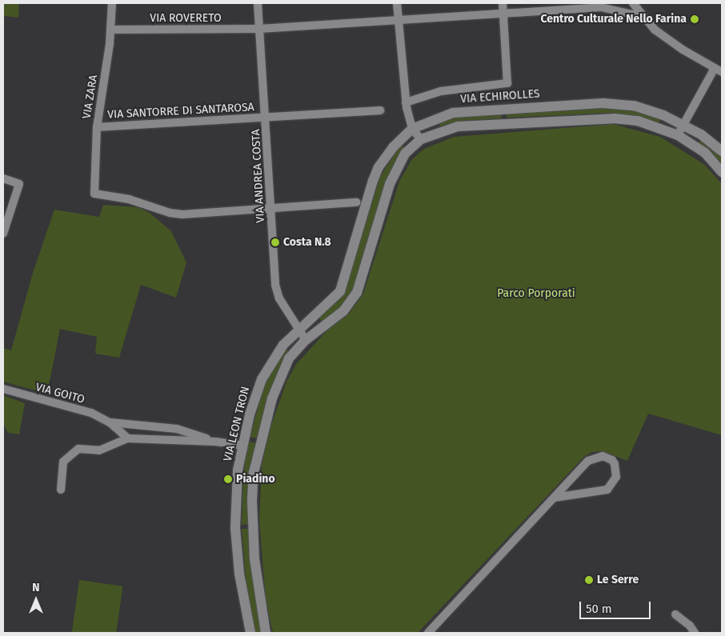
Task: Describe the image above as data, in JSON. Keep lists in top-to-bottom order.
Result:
{
  "streets": {
    "street": [
      "VIA ROVERETO",
      "VIA ZARA",
      "VIA ECHIROLLES",
      "VIA SANTORRE DI SANTAROSA",
      "VIA ANDREA COSTA",
      "VIA GOITO",
      "VIA LEON TRON"
    ]
  },
  "crossings": [
    ["VIA ROVERETO", "VIA ZARA"],
    ["VIA ROVERETO", "VIA ANDREA COSTA"],
    ["VIA ZARA", "VIA SANTORRE DI SANTAROSA"],
    ["VIA ZARA", "VIA ANDREA COSTA"],
    ["VIA ECHIROLLES", "VIA ANDREA COSTA"],
    ["VIA ECHIROLLES", "VIA LEON TRON"],
    ["VIA SANTORRE DI SANTAROSA", "VIA ANDREA COSTA"],
    ["VIA ANDREA COSTA", "VIA LEON TRON"],
    ["VIA GOITO", "VIA LEON TRON"]
  ],
  "parks": ["Parco Porporati"],
  "places": [
    "Centro Culturale Nello Farina",
    "Costa N.8",
    "Piadino",
    "Le Serre"
  ],
  "scale_bar": "50 m",
  "north": "top"
}
